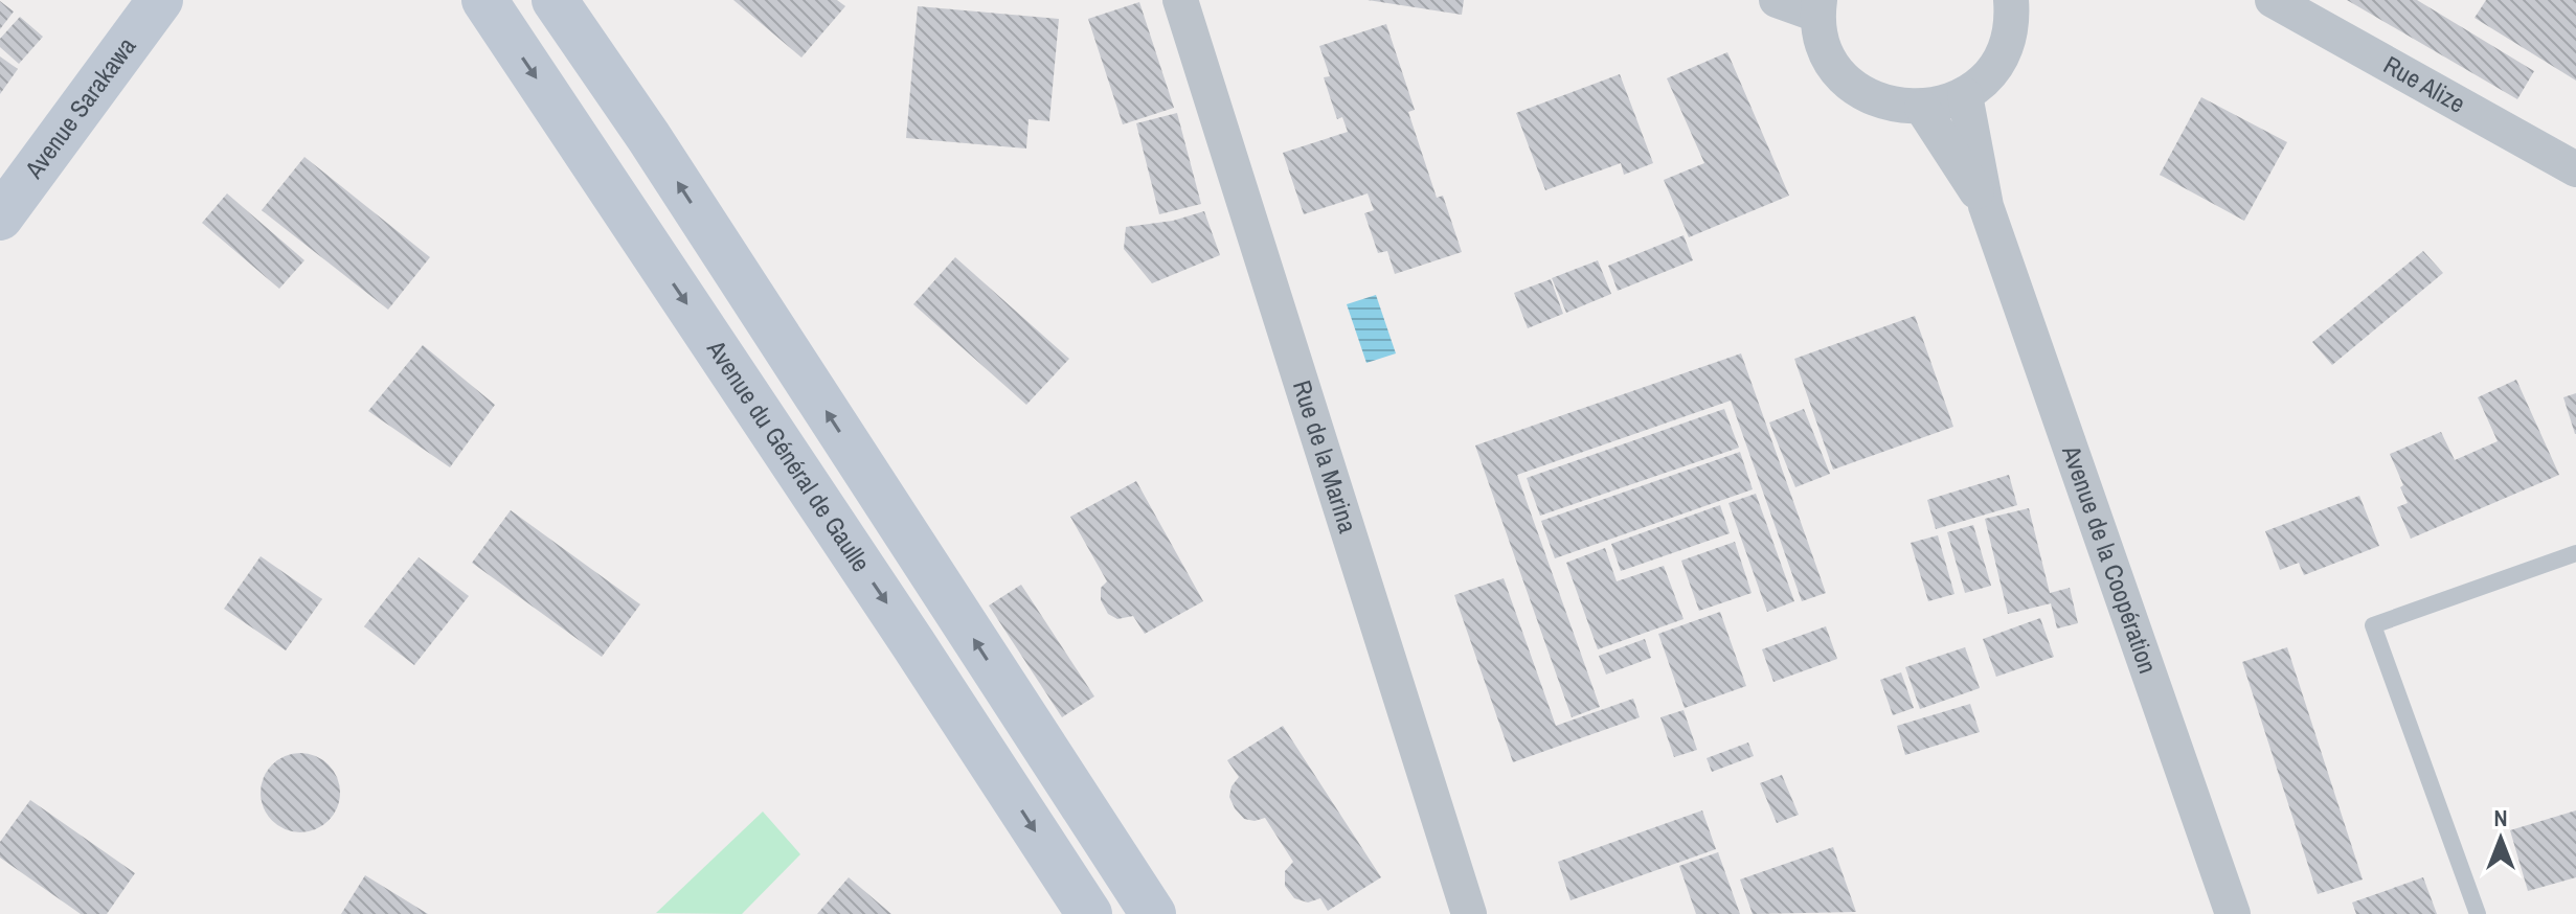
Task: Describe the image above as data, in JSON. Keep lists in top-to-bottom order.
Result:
{
  "streets": {
    "street": [
      "Rue Alize",
      "Avenue Sarakawa",
      "Avenue du Général de Gaulle",
      "Rue de la Marina",
      "Avenue de la Coopération"
    ]
  },
  "north": "top"
}
